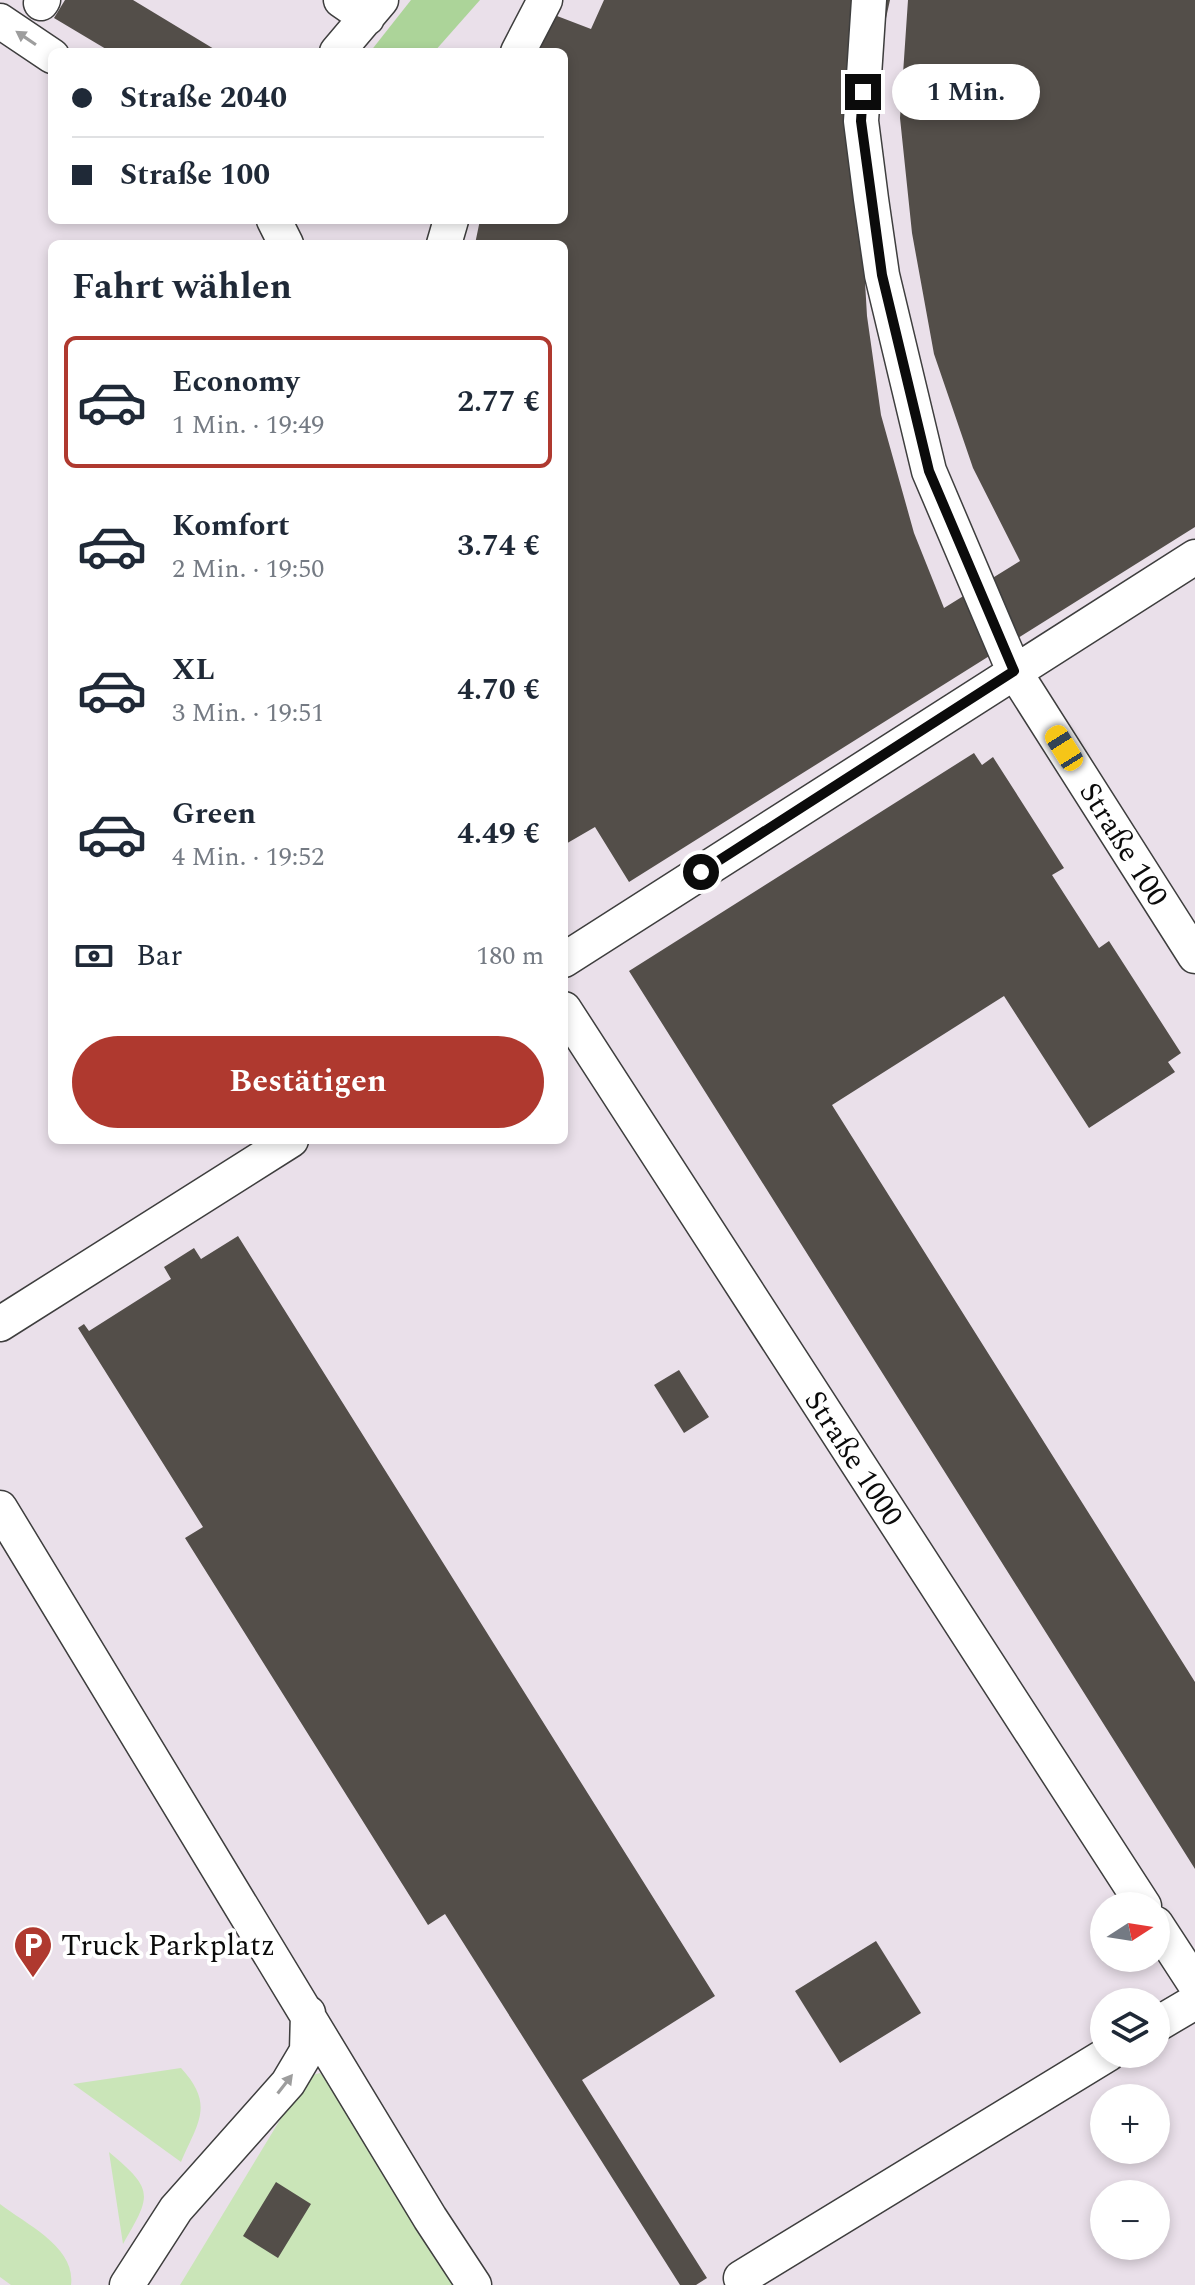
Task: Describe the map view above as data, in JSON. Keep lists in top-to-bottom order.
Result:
{
  "streets": {
    "street": ["Straße 100", "Straße 1000"]
  },
  "places": {
    "parking": ["Truck Parkplatz"]
  },
  "north": "right",
  "page": {
    "banner": ["Straße 2040", "Straße 100"],
    "bubble": "1 Min.",
    "heading": "Fahrt wählen",
    "list": [
      {
        "name": "Economy",
        "note": "1 Min. · 19:49",
        "value": "2.77 €"
      },
      {
        "name": "Komfort",
        "note": "2 Min. · 19:50",
        "value": "3.74 €"
      },
      {
        "name": "XL",
        "note": "3 Min. · 19:51",
        "value": "4.70 €"
      },
      {
        "name": "Green",
        "note": "4 Min. · 19:52",
        "value": "4.49 €"
      }
    ],
    "pay": ["Bar", "180 m"],
    "buttons": "Bestätigen",
    "map_buttons": ["+", "−"]
  }
}
